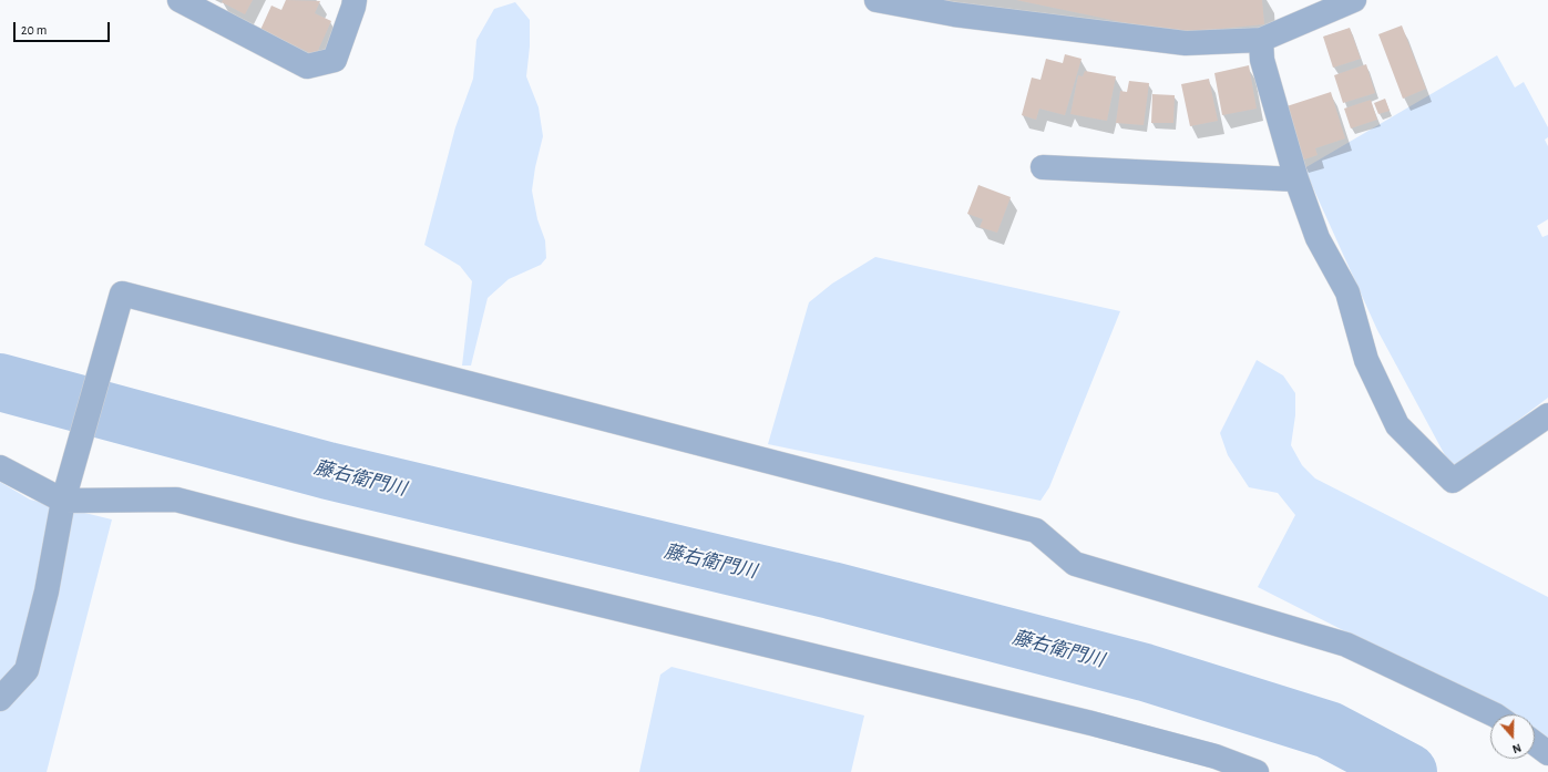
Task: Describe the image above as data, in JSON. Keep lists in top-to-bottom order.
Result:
{
  "water": ["藤右衛門川"],
  "scale_bar": "20 m",
  "north": "bottom"
}
